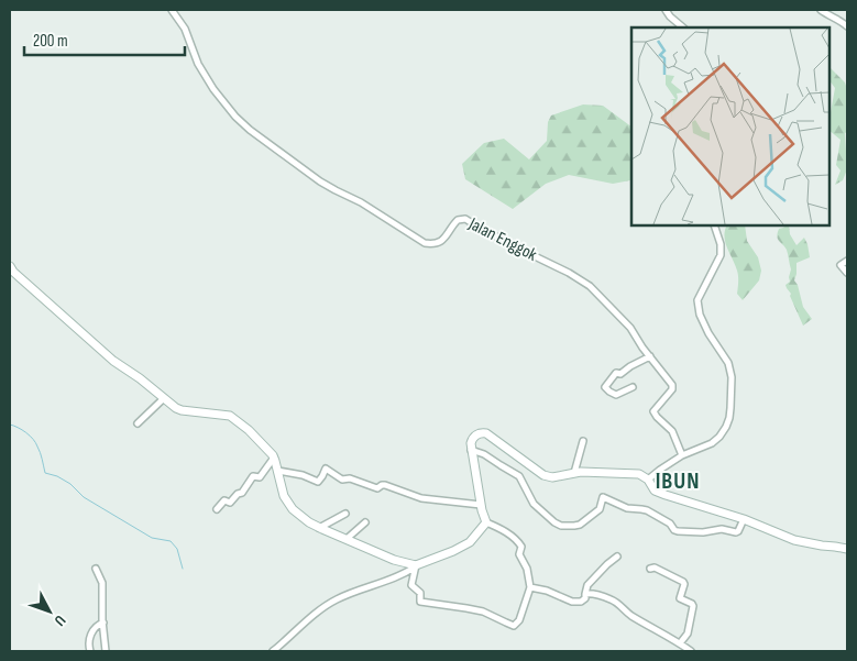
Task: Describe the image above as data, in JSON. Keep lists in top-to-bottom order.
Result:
{
  "streets": {
    "street": ["Jalan Enggok"]
  },
  "districts": ["IBUN"],
  "scale_bar": "200 m",
  "north": "bottom right"
}
